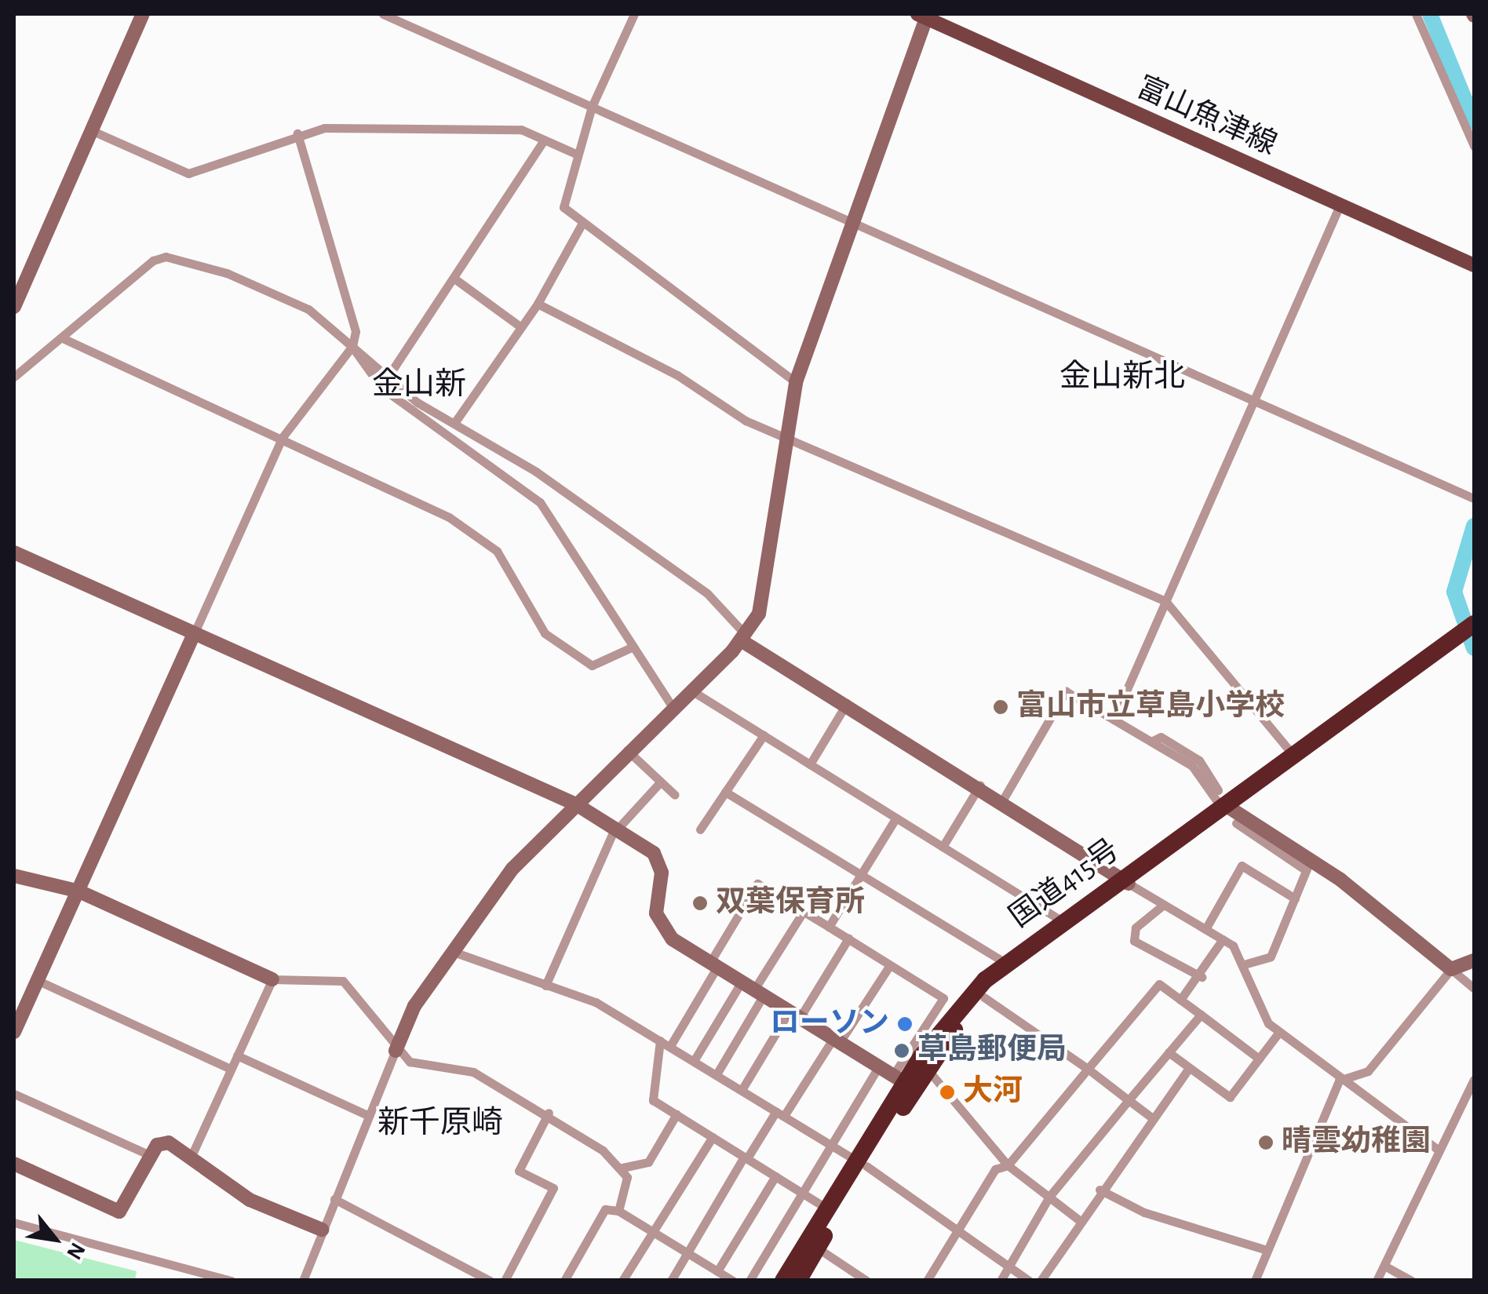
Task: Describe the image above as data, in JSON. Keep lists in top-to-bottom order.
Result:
{
  "streets": {
    "highway": ["国道415号"],
    "main road": ["富山魚津線"]
  },
  "districts": ["金山新北", "金山新", "新千原崎"],
  "places": [
    "富山市立草島小学校",
    "双葉保育所",
    "ローソン",
    "草島郵便局",
    "大河",
    "晴雲幼稚園"
  ],
  "north": "bottom right"
}
